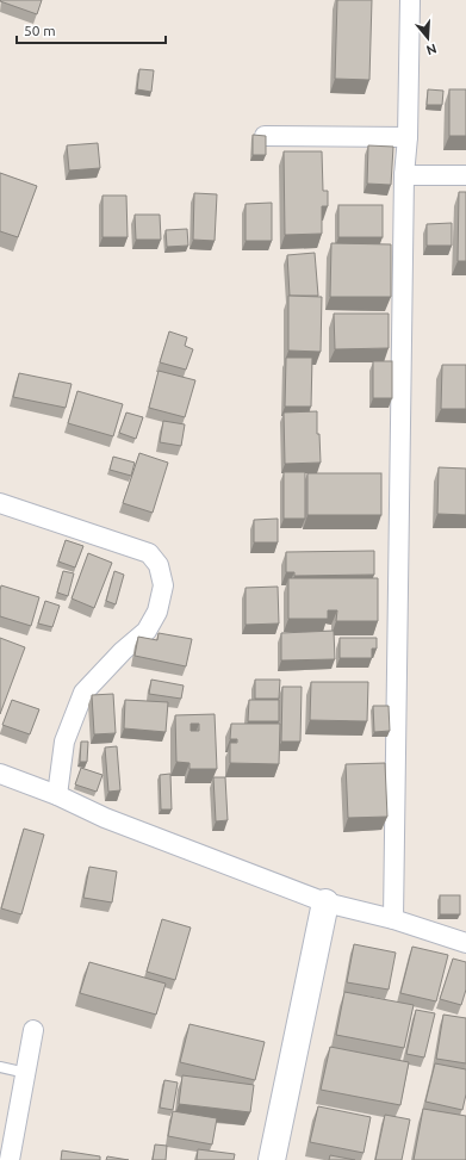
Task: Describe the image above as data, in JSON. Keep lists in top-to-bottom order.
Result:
{
  "scale_bar": "50 m",
  "north": "bottom"
}
